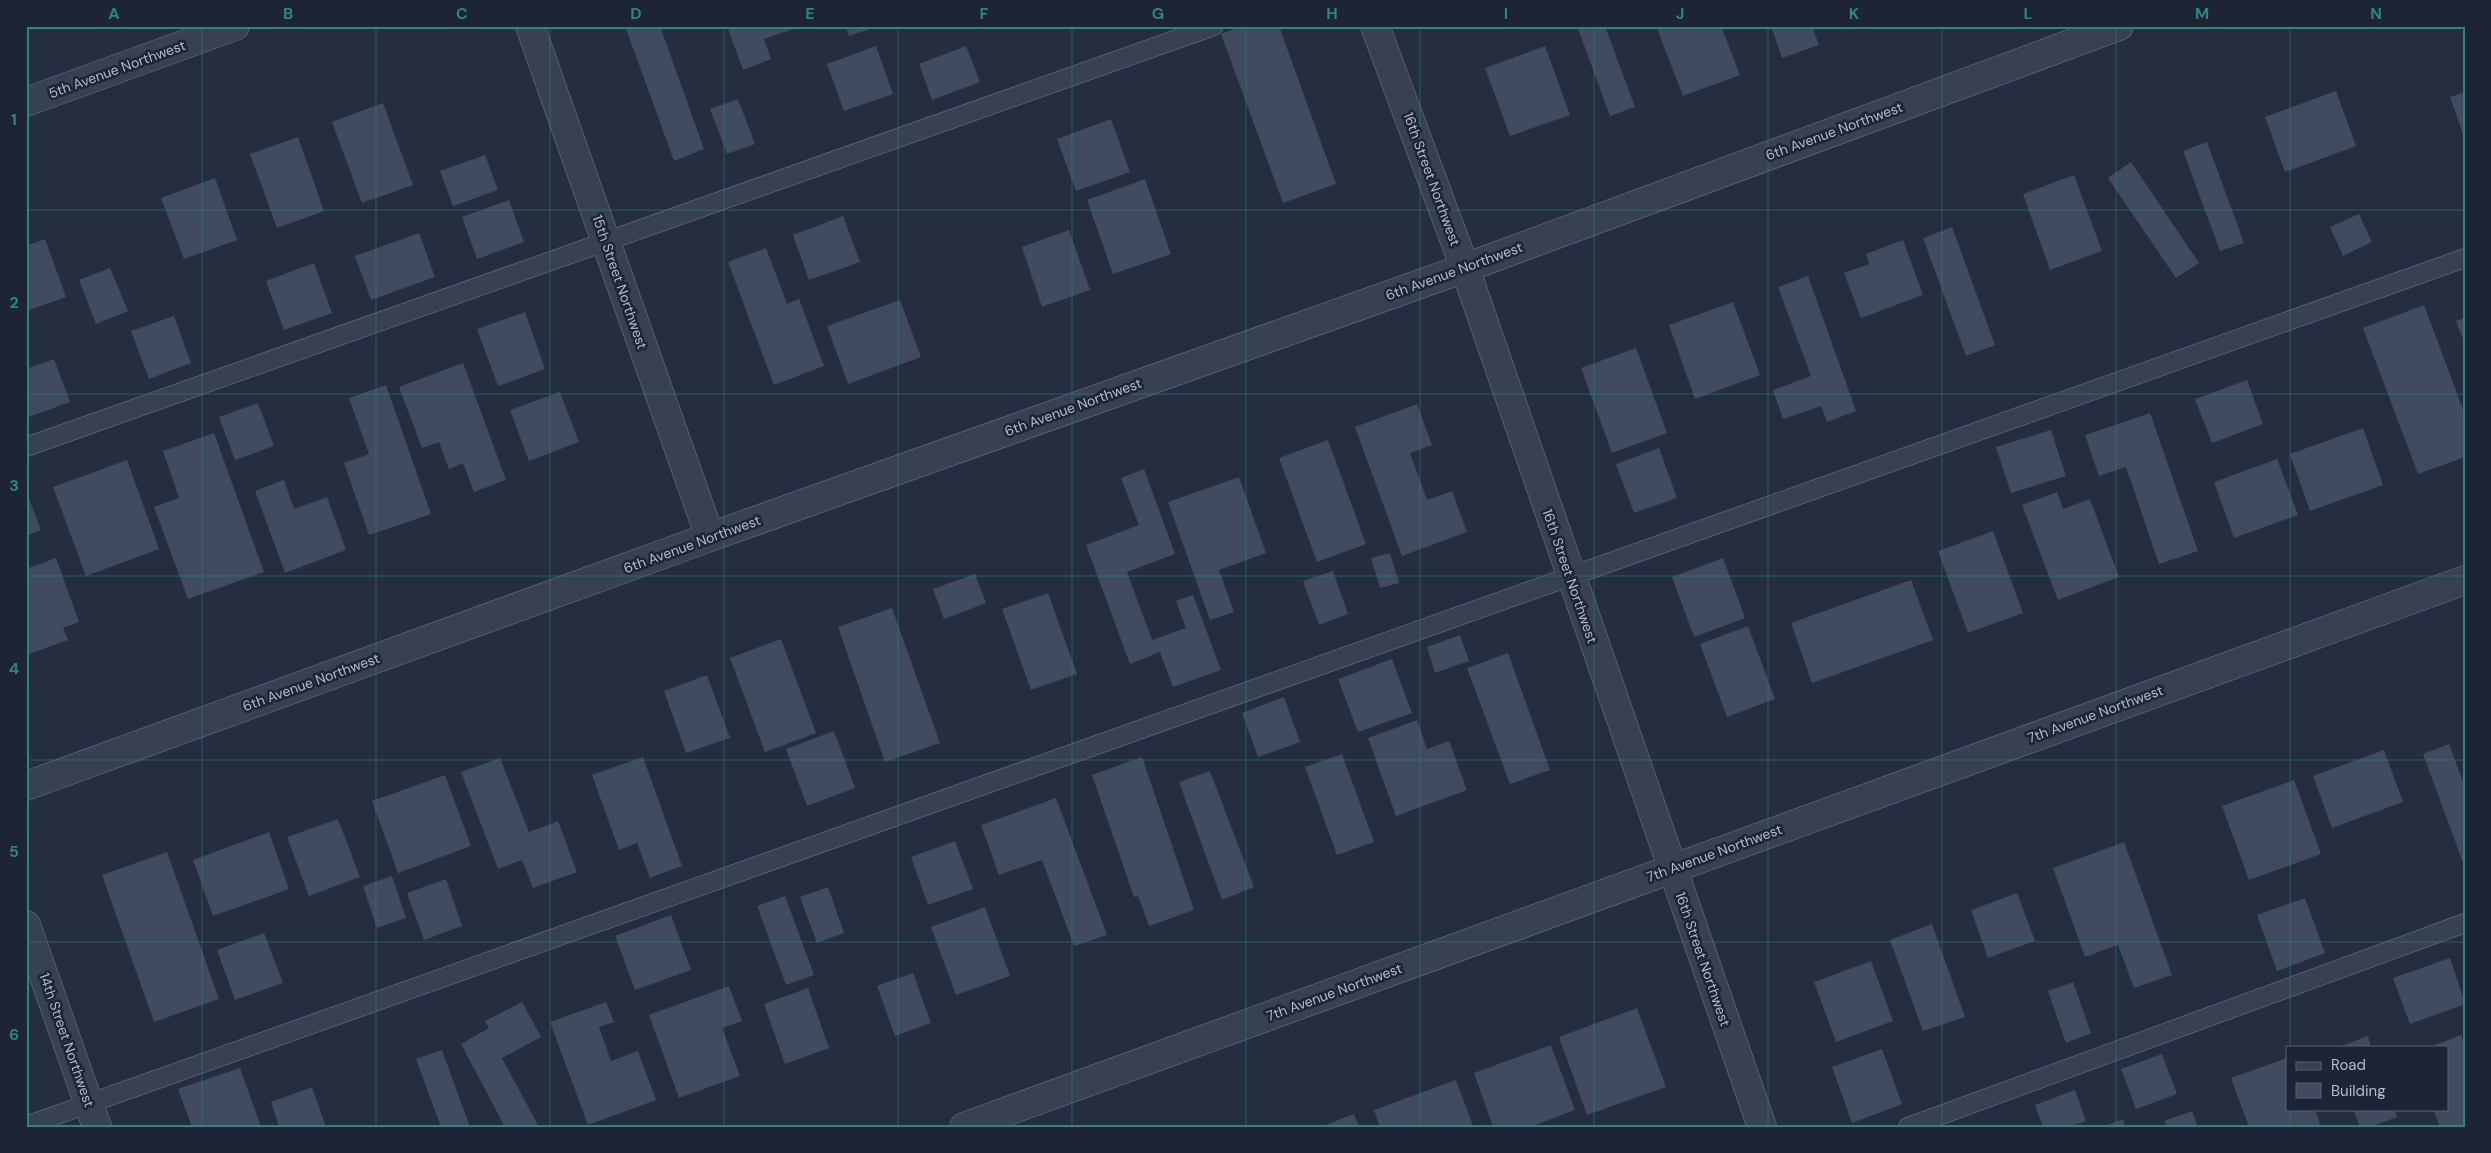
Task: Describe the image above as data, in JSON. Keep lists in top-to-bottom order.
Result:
{
  "streets": {
    "street": [
      "5th Avenue Northwest",
      "6th Avenue Northwest",
      "16th Street Northwest",
      "15th Street Northwest",
      "7th Avenue Northwest",
      "14th Street Northwest"
    ]
  },
  "crossings": [
    ["6th Avenue Northwest", "16th Street Northwest"],
    ["6th Avenue Northwest", "15th Street Northwest"],
    ["16th Street Northwest", "7th Avenue Northwest"]
  ],
  "legend": ["Road", "Building"],
  "grid": {
    "columns": [
      "A",
      "B",
      "C",
      "D",
      "E",
      "F",
      "G",
      "H",
      "I",
      "J",
      "K",
      "L",
      "M",
      "N"
    ],
    "rows": [
      "1",
      "2",
      "3",
      "4",
      "5",
      "6"
    ]
  }
}
